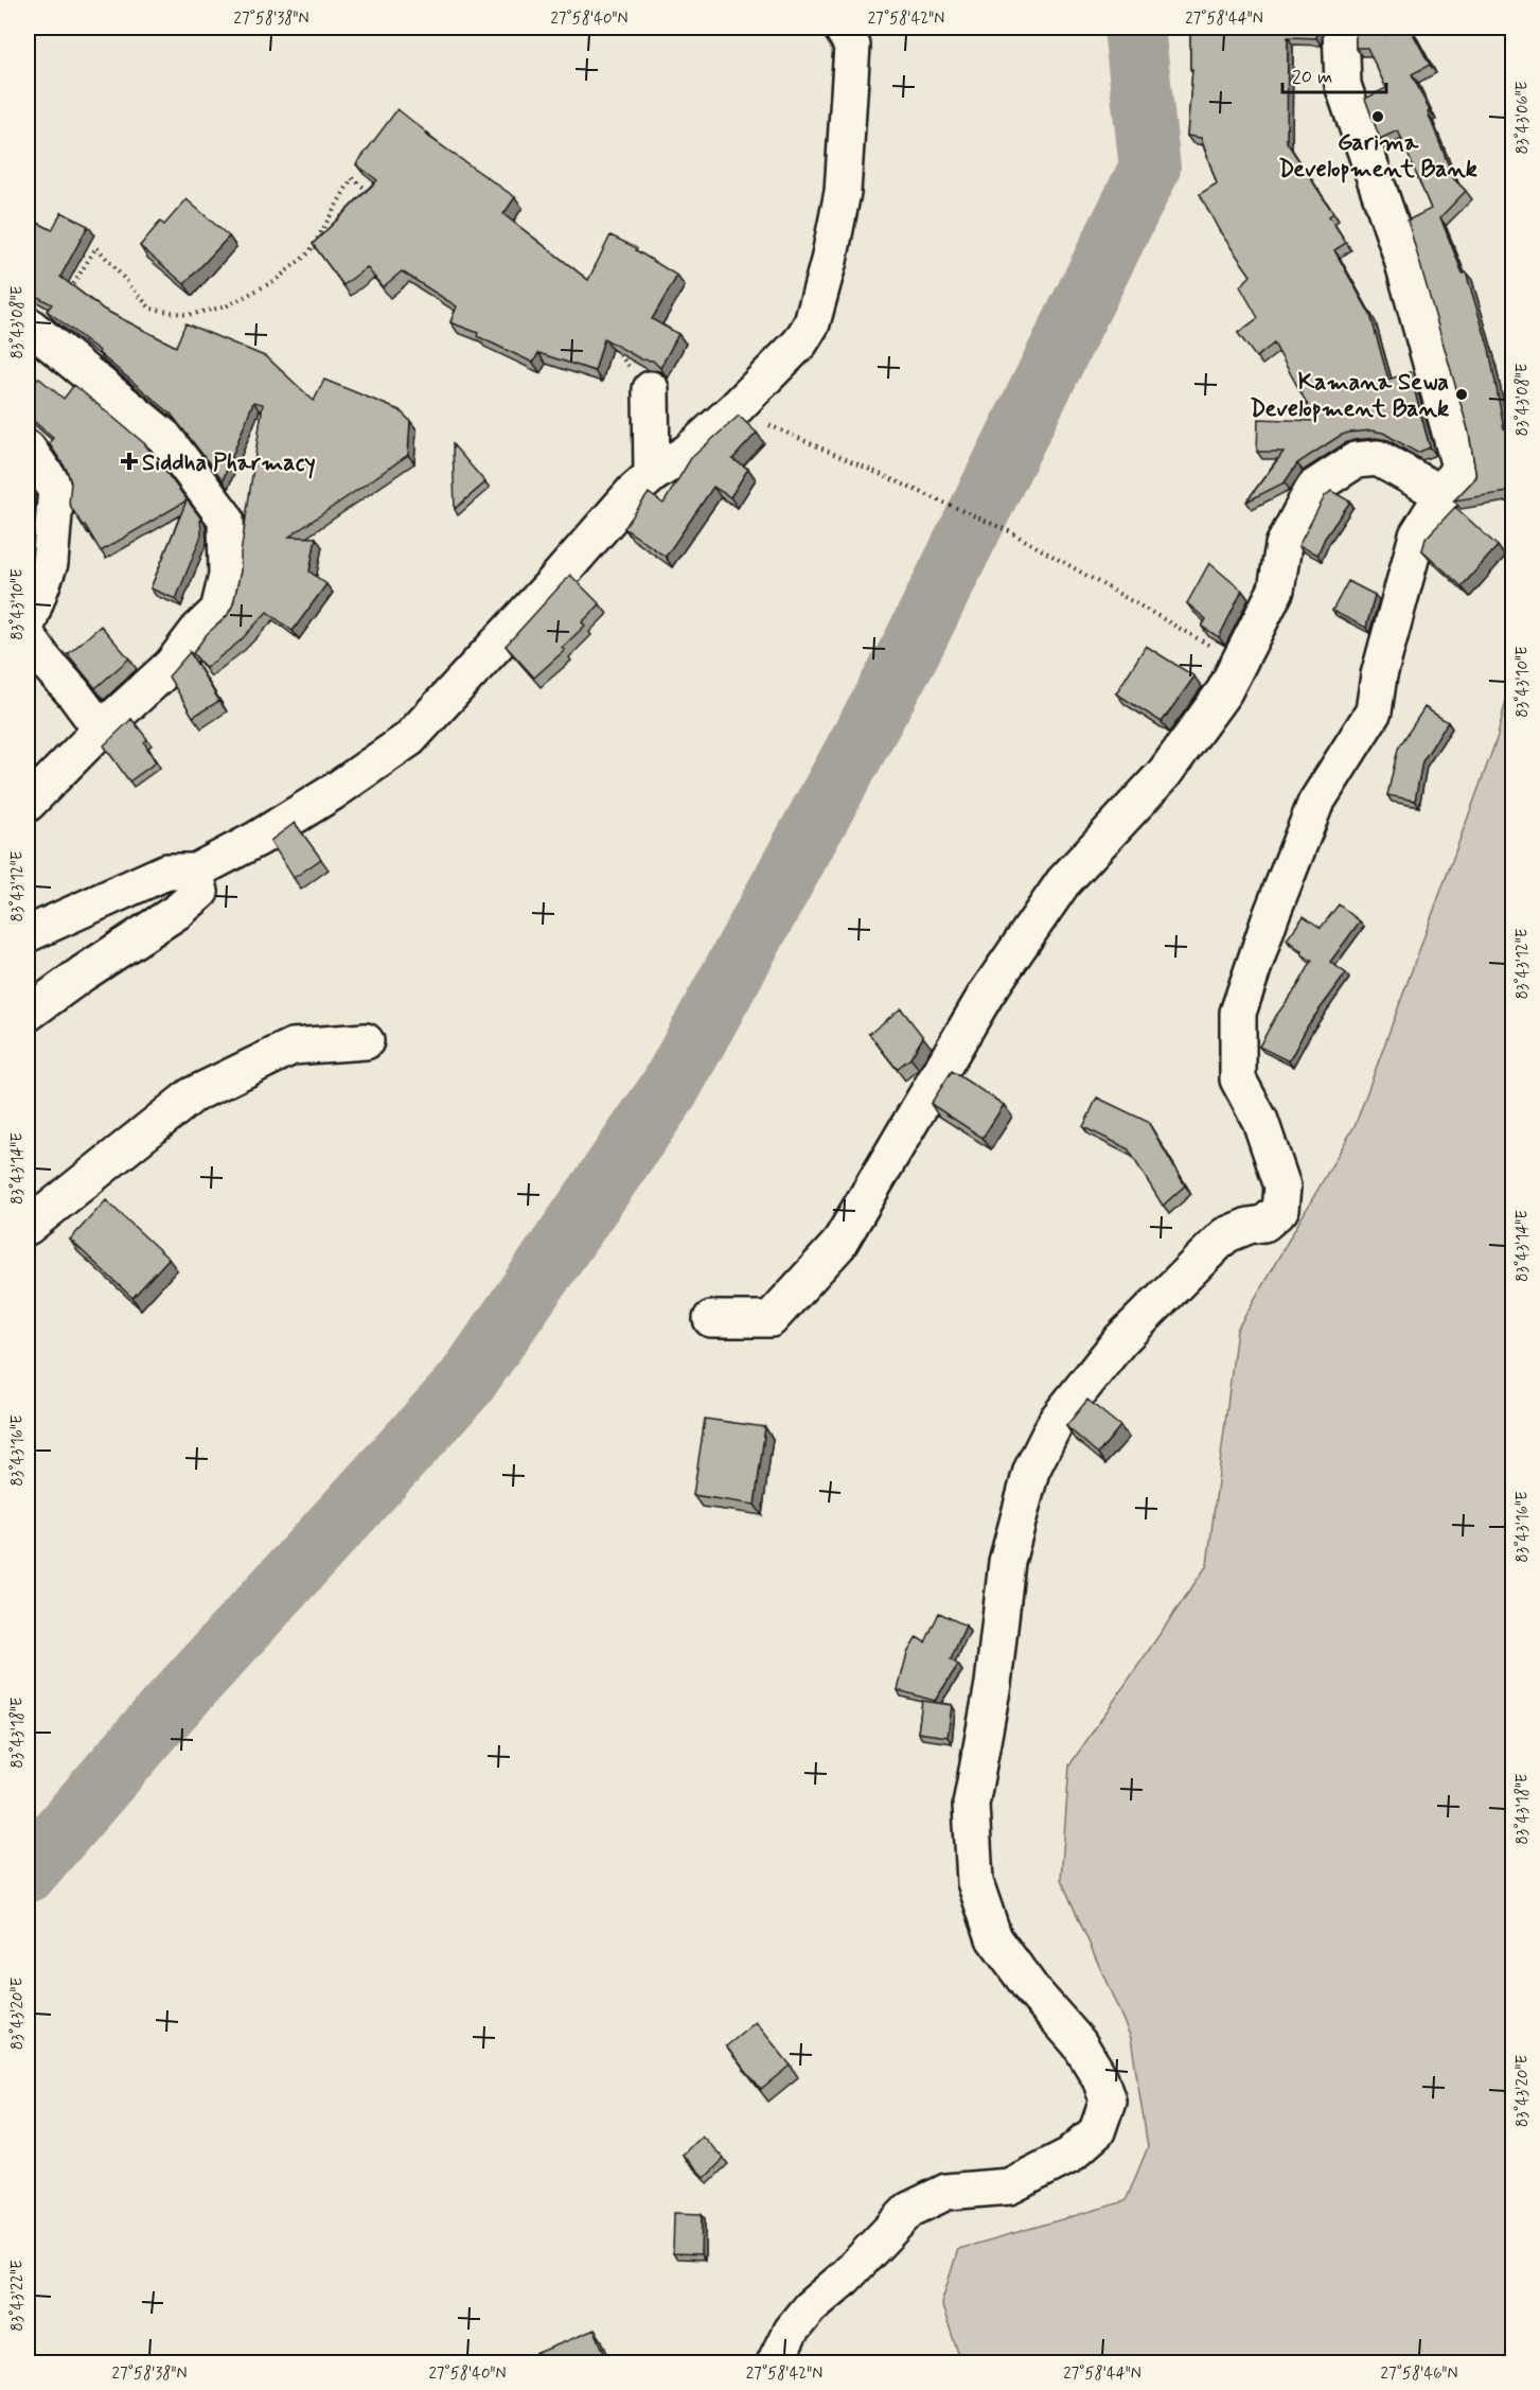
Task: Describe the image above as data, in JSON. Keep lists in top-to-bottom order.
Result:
{
  "places": {
    "other": ["Garima Development Bank", "Kamana Sewa Development Bank"],
    "health": ["Siddha Pharmacy"]
  },
  "scale_bar": "20 m",
  "coordinates": [
    "27°58'38\"N",
    "27°58'40\"N",
    "27°58'42\"N",
    "27°58'44\"N",
    "83°43'06\"E",
    "83°43'08\"E",
    "83°43'10\"E",
    "83°43'12\"E",
    "83°43'14\"E",
    "83°43'16\"E",
    "83°43'18\"E",
    "83°43'20\"E",
    "83°43'22\"E",
    "27°58'46\"N"
  ]
}
